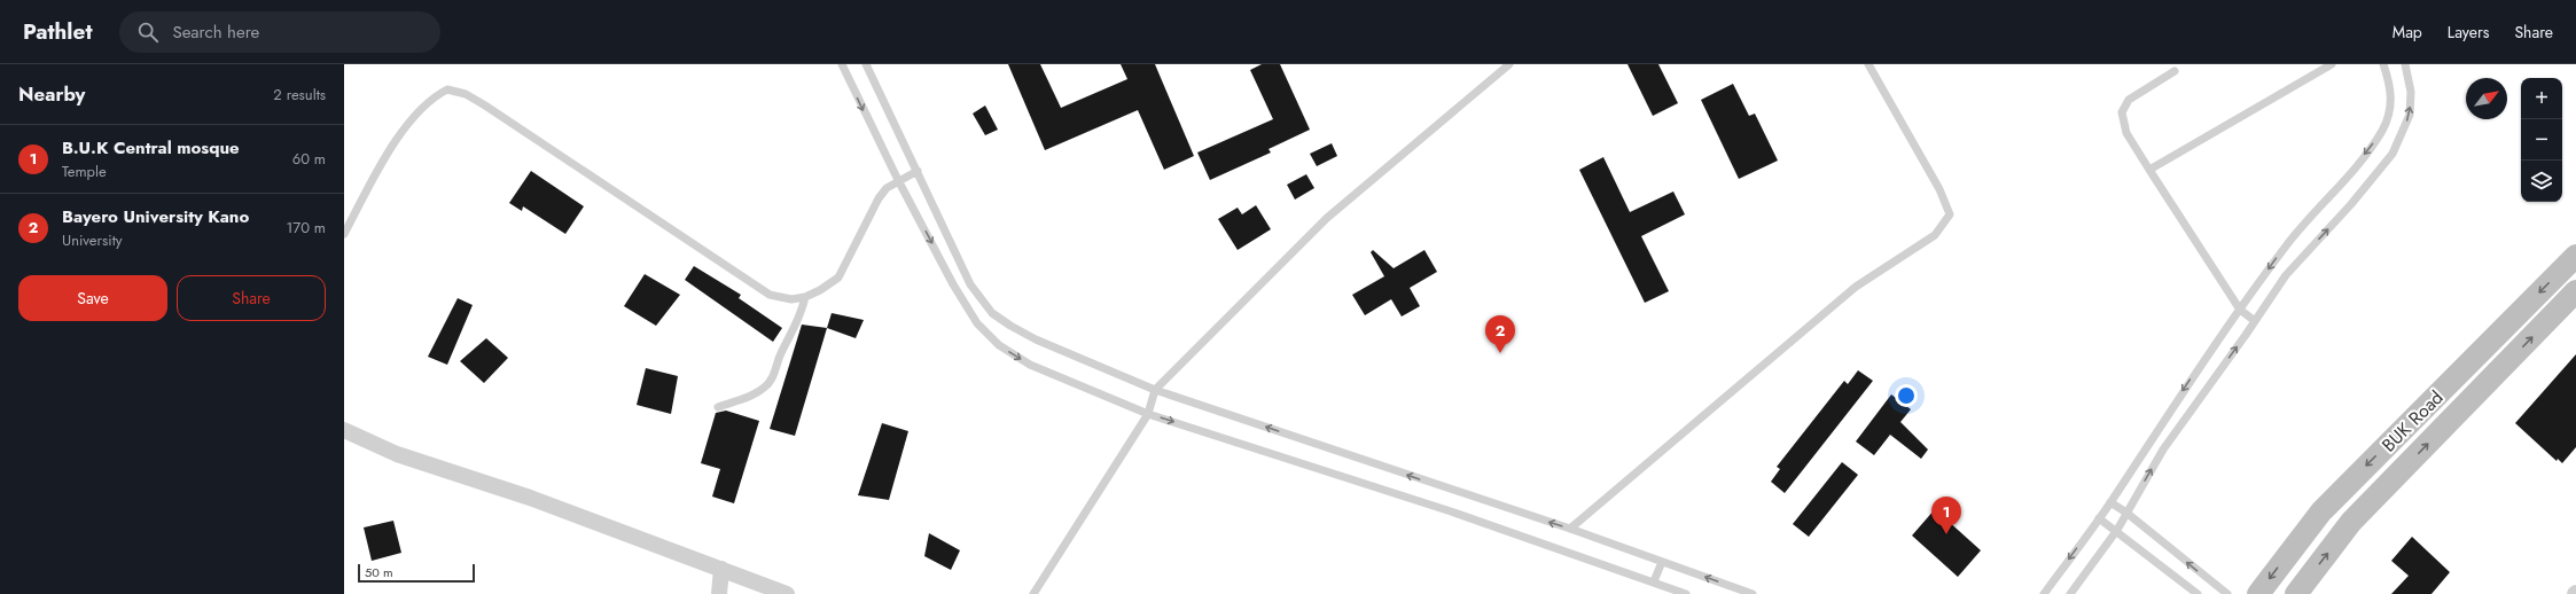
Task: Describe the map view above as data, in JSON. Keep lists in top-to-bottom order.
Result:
{
  "streets": {
    "main road": ["BUK Road"]
  },
  "scale_bar": "50 m",
  "north": "top right",
  "page": {
    "header": "Pathlet",
    "search": "Search here",
    "nav": ["Map", "Layers", "Share"],
    "heading": ["Nearby", "2 results"],
    "map_buttons": ["+", "−"],
    "list": [
      {
        "mark": "1",
        "name": "B.U.K Central mosque",
        "note": "Temple",
        "value": "60 m"
      },
      {
        "mark": "2",
        "name": "Bayero University Kano",
        "note": "University",
        "value": "170 m"
      }
    ],
    "buttons": ["Save", "Share"],
    "pins": ["2", "1"],
    "scale": "50 m"
  }
}
